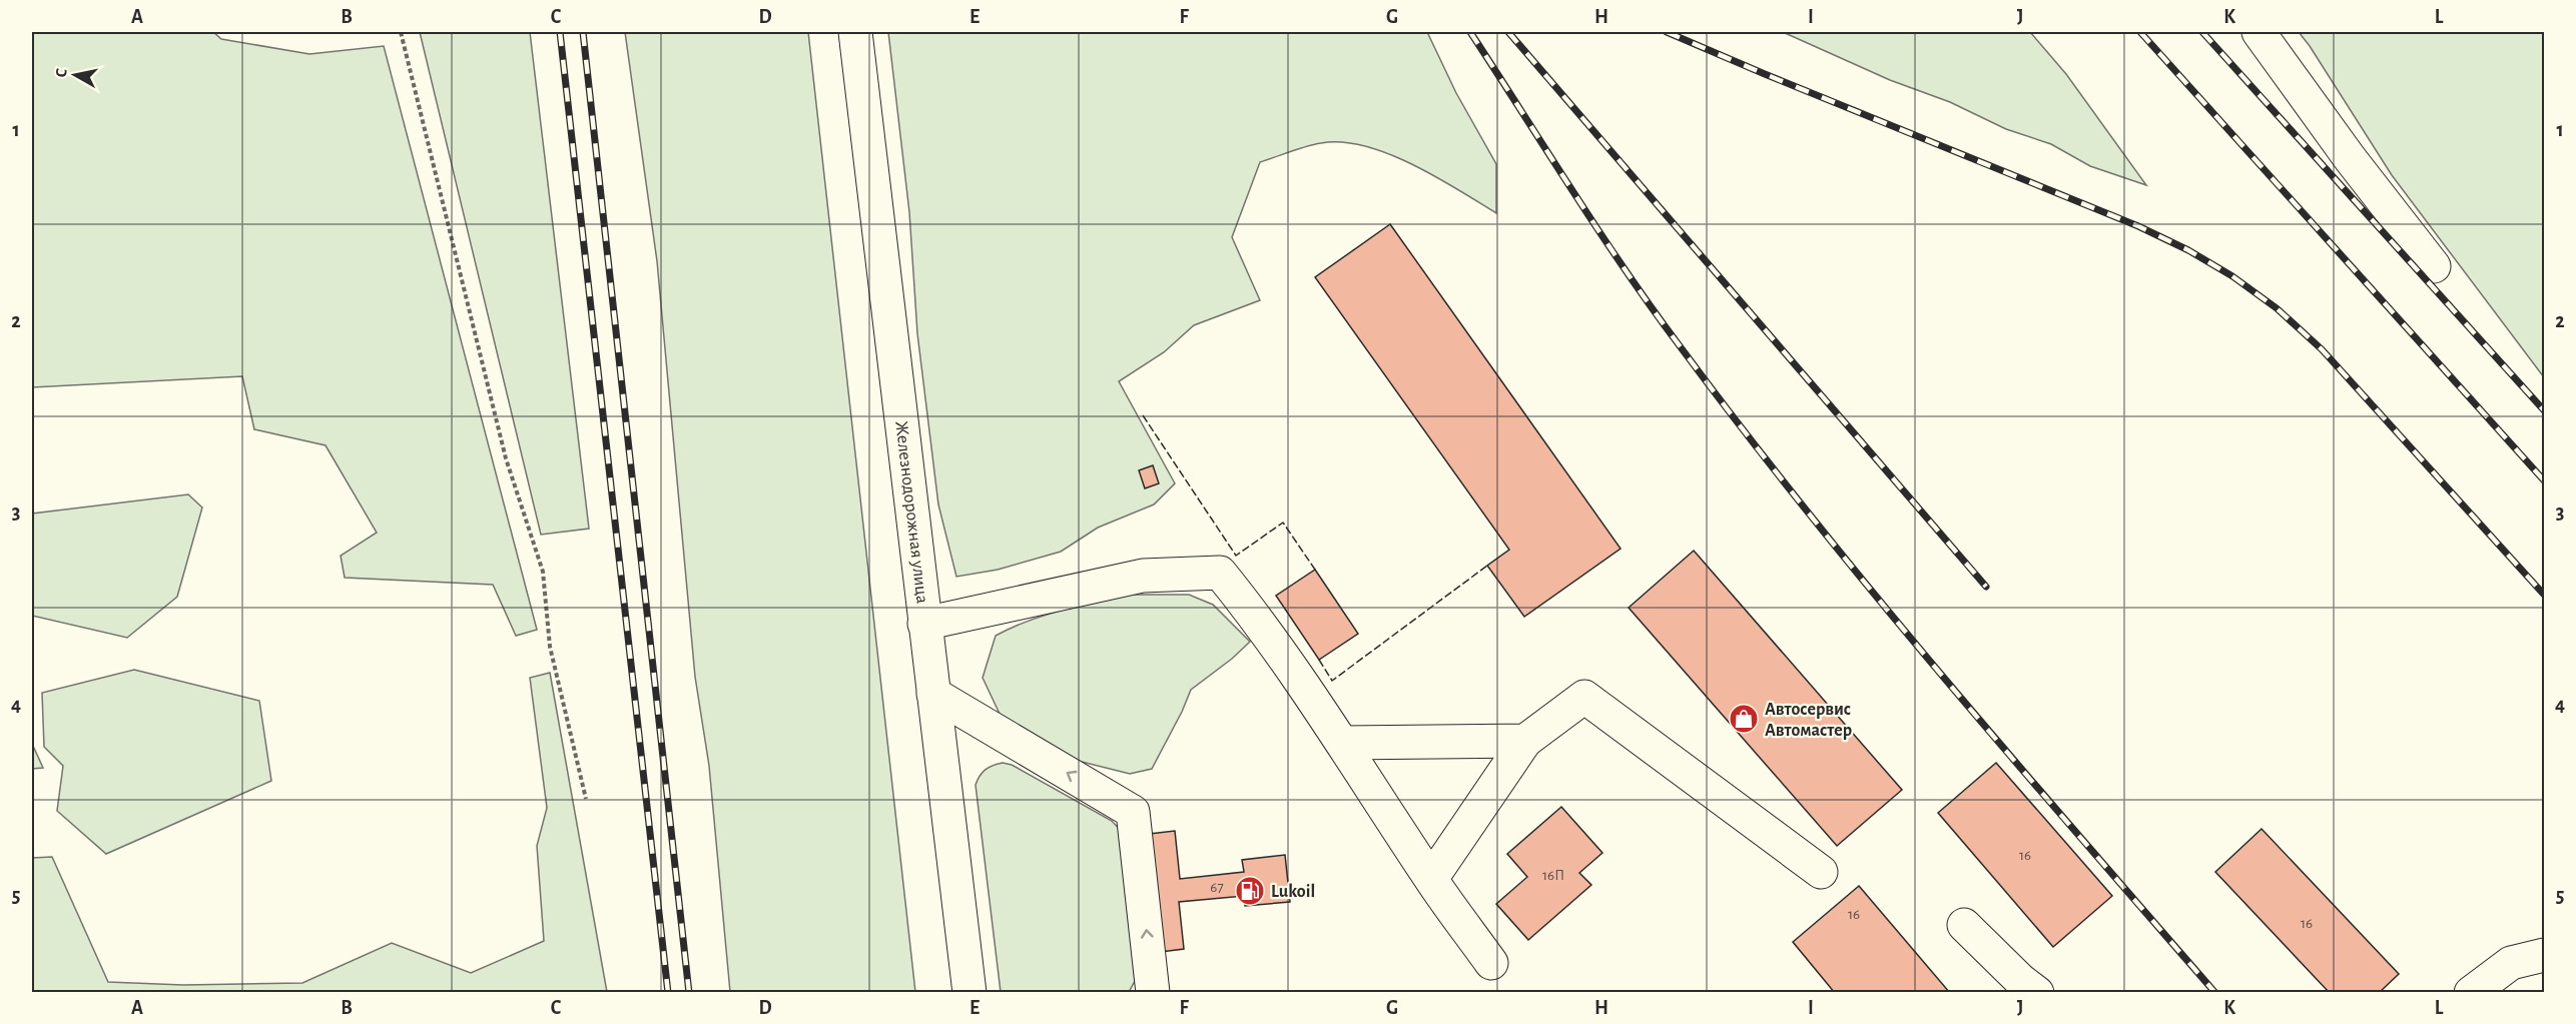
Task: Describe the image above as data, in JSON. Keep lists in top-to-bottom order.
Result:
{
  "streets": {
    "main road": ["Железнодорожная улица"]
  },
  "places": {
    "shop": ["Автосервис Автомастер"],
    "fuel station": ["Lukoil"]
  },
  "house_numbers": [
    "16",
    "16П",
    "67",
    "16",
    "16"
  ],
  "north": "left",
  "grid": {
    "columns": [
      "A",
      "B",
      "C",
      "D",
      "E",
      "F",
      "G",
      "H",
      "I",
      "J",
      "K",
      "L"
    ],
    "rows": [
      "1",
      "2",
      "3",
      "4",
      "5"
    ]
  }
}
